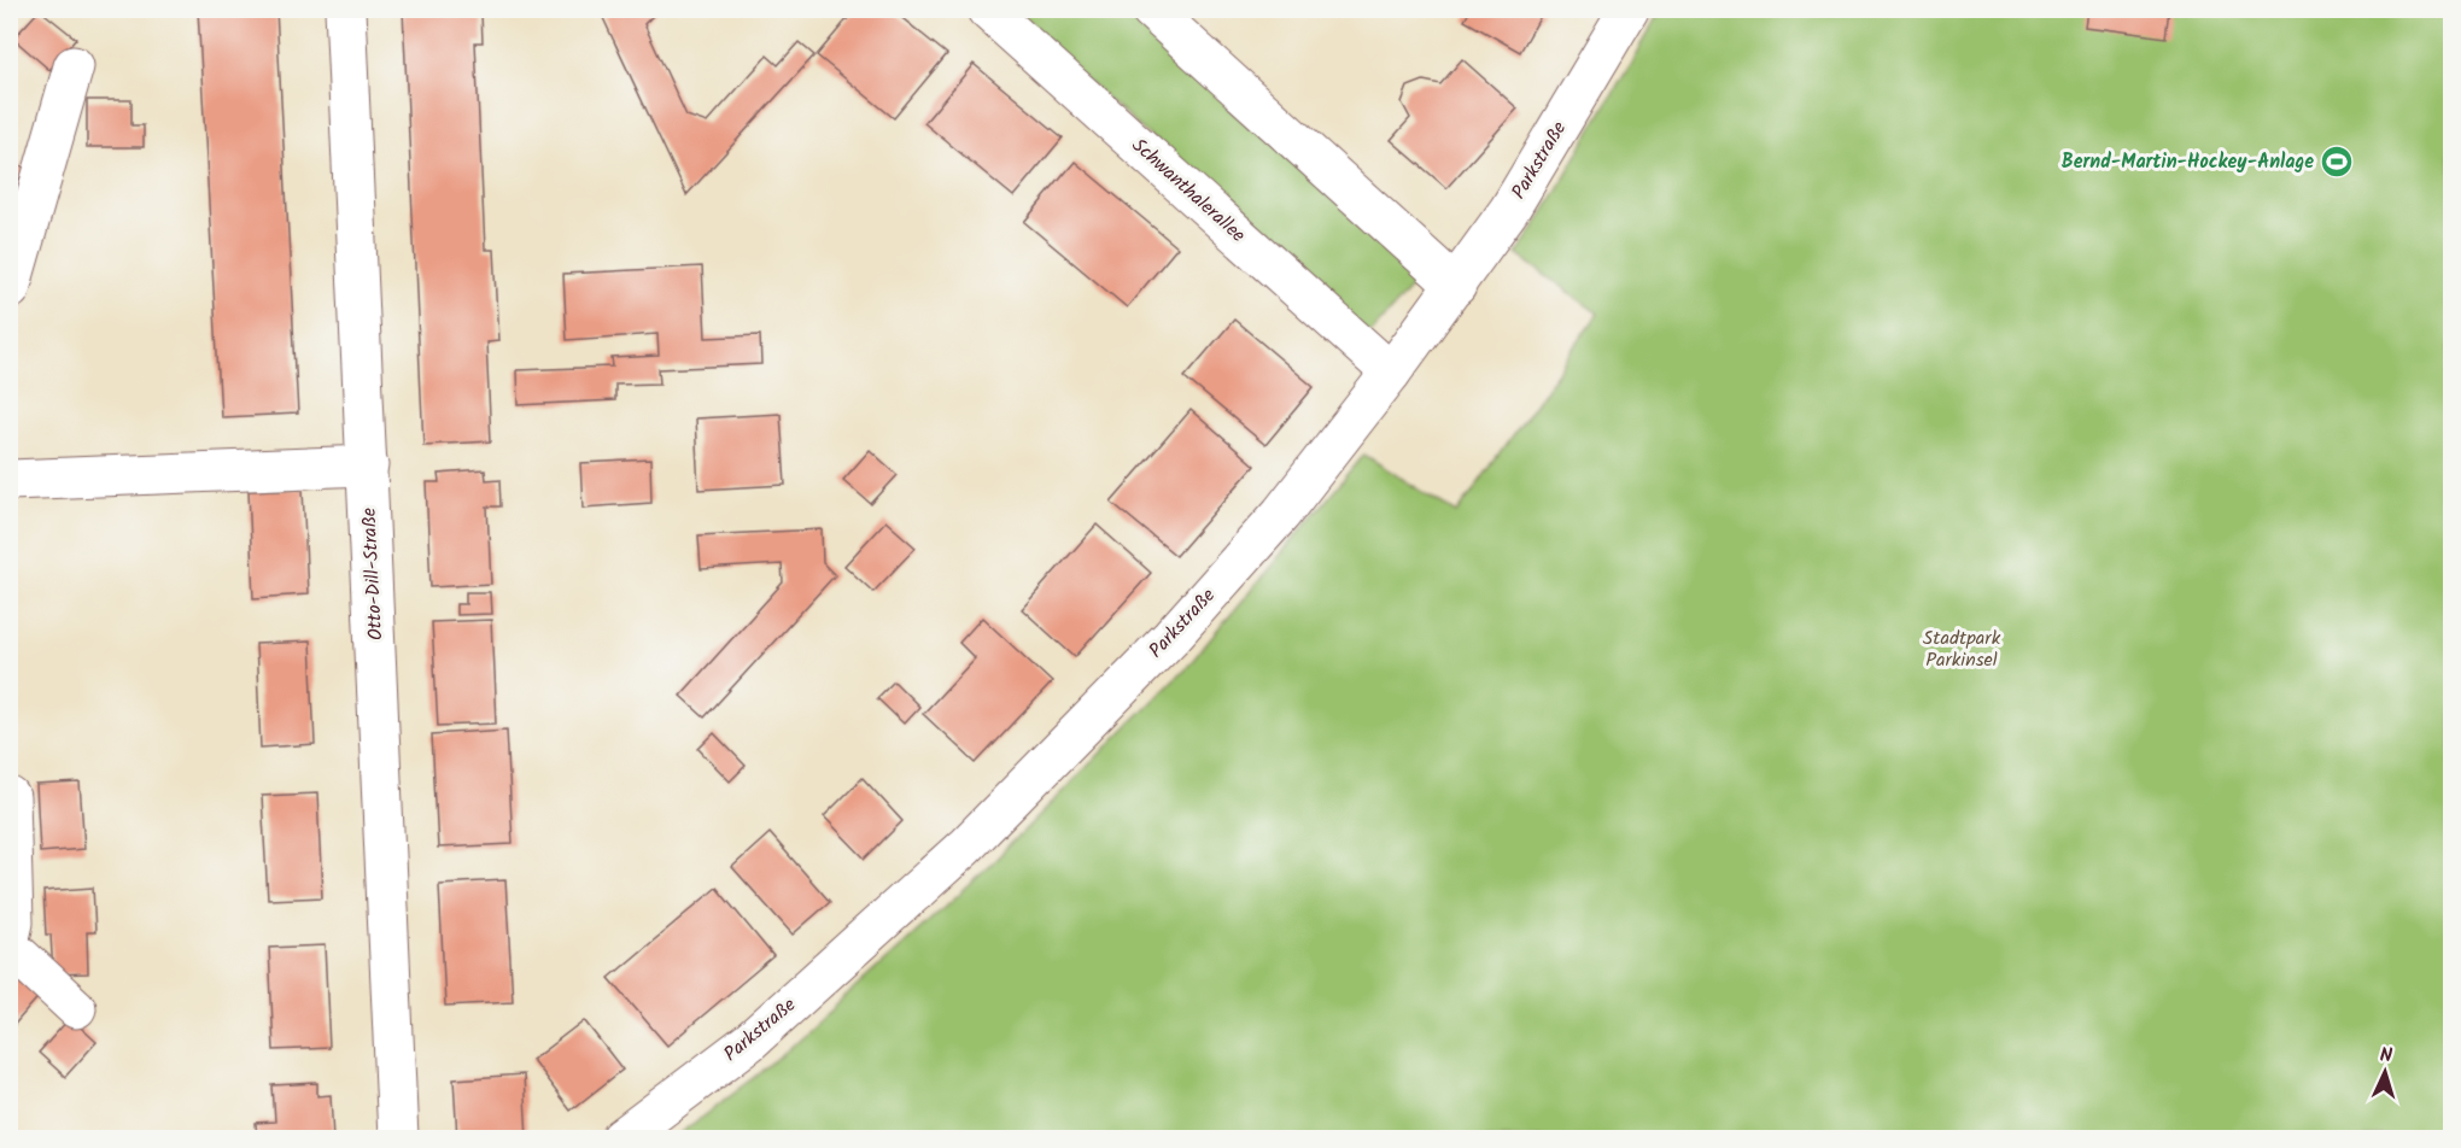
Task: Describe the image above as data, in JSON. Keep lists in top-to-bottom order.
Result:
{
  "streets": {
    "street": ["Parkstraße", "Schwanthalerallee", "Otto-Dill-Straße"]
  },
  "crossings": [
    ["Parkstraße", "Schwanthalerallee"]
  ],
  "parks": ["Stadtpark Parkinsel"],
  "places": {
    "sports": ["Bernd-Martin-Hockey-Anlage"]
  },
  "north": "top"
}
